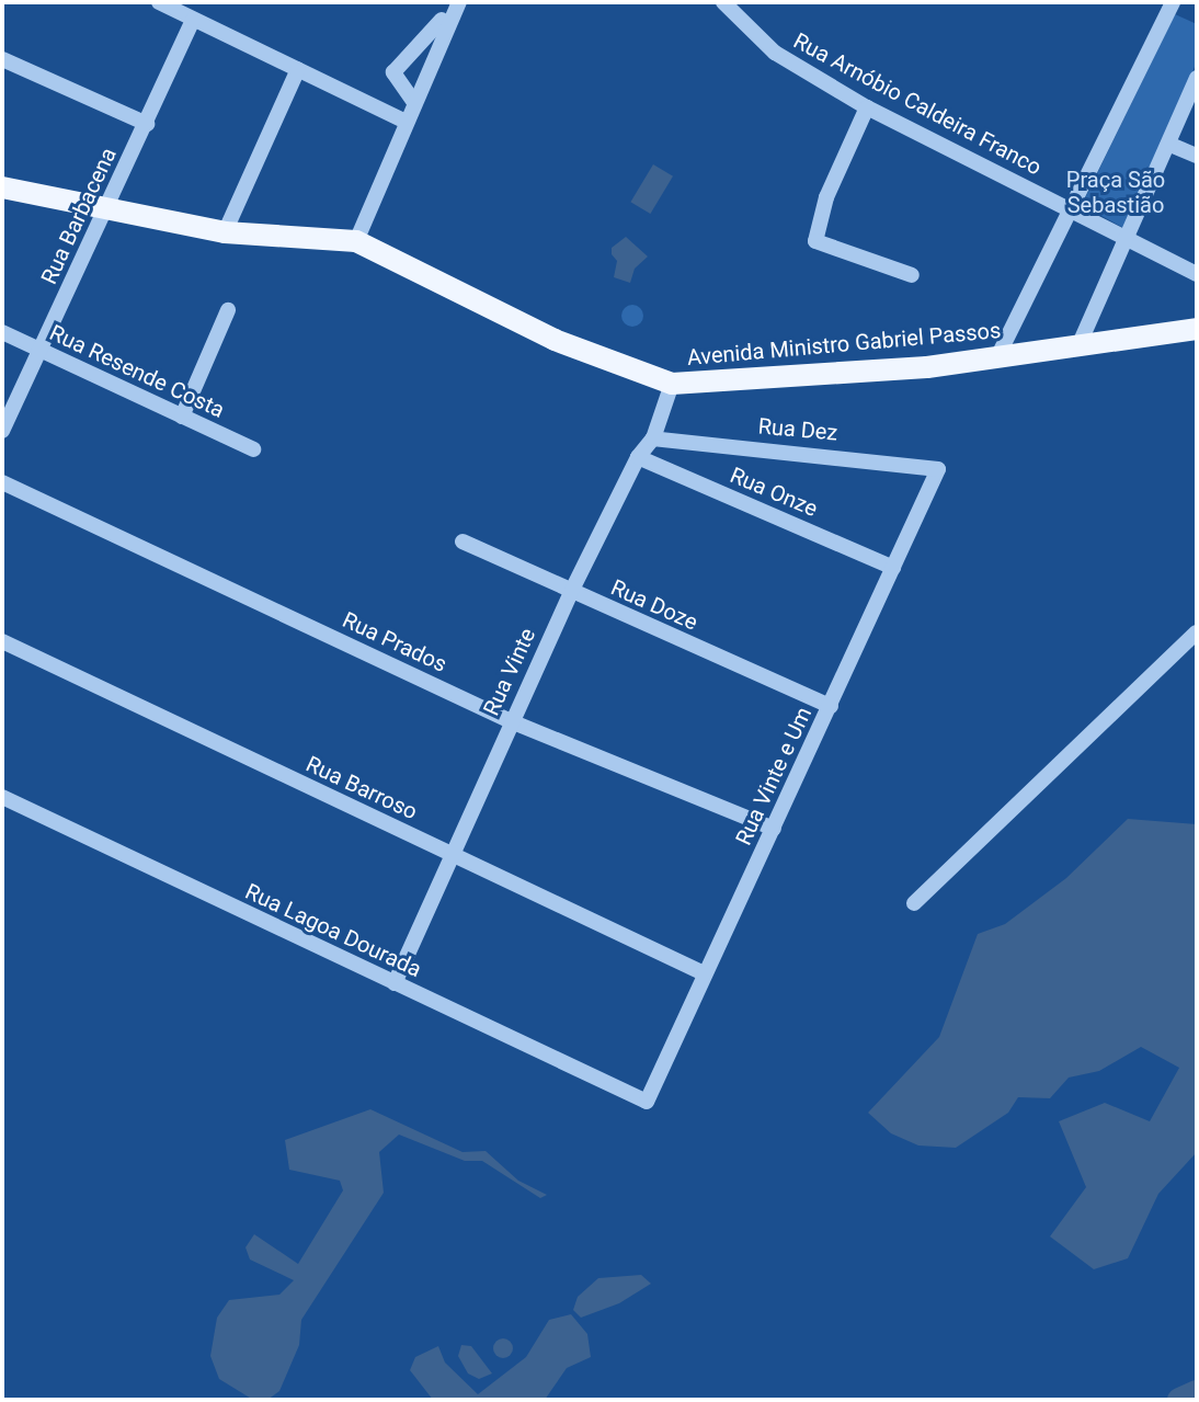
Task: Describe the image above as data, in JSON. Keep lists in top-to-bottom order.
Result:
{
  "streets": {
    "main road": ["Avenida Ministro Gabriel Passos"],
    "street": [
      "Rua Arnóbio Caldeira Franco",
      "Rua Barbacena",
      "Rua Resende Costa",
      "Rua Dez",
      "Rua Onze",
      "Rua Doze",
      "Rua Prados",
      "Rua Vinte",
      "Rua Vinte e Um",
      "Rua Barroso",
      "Rua Lagoa Dourada"
    ]
  },
  "crossings": [
    ["Rua Barbacena", "Avenida Ministro Gabriel Passos"],
    ["Rua Barbacena", "Rua Resende Costa"],
    ["Avenida Ministro Gabriel Passos", "Rua Vinte"],
    ["Rua Dez", "Rua Vinte"],
    ["Rua Dez", "Rua Vinte e Um"],
    ["Rua Onze", "Rua Vinte"],
    ["Rua Onze", "Rua Vinte e Um"],
    ["Rua Doze", "Rua Vinte"],
    ["Rua Doze", "Rua Vinte e Um"],
    ["Rua Prados", "Rua Vinte"],
    ["Rua Prados", "Rua Vinte e Um"],
    ["Rua Vinte", "Rua Barroso"],
    ["Rua Vinte", "Rua Lagoa Dourada"],
    ["Rua Vinte e Um", "Rua Barroso"],
    ["Rua Vinte e Um", "Rua Lagoa Dourada"]
  ],
  "parks": ["Praça São Sebastião"]
}
